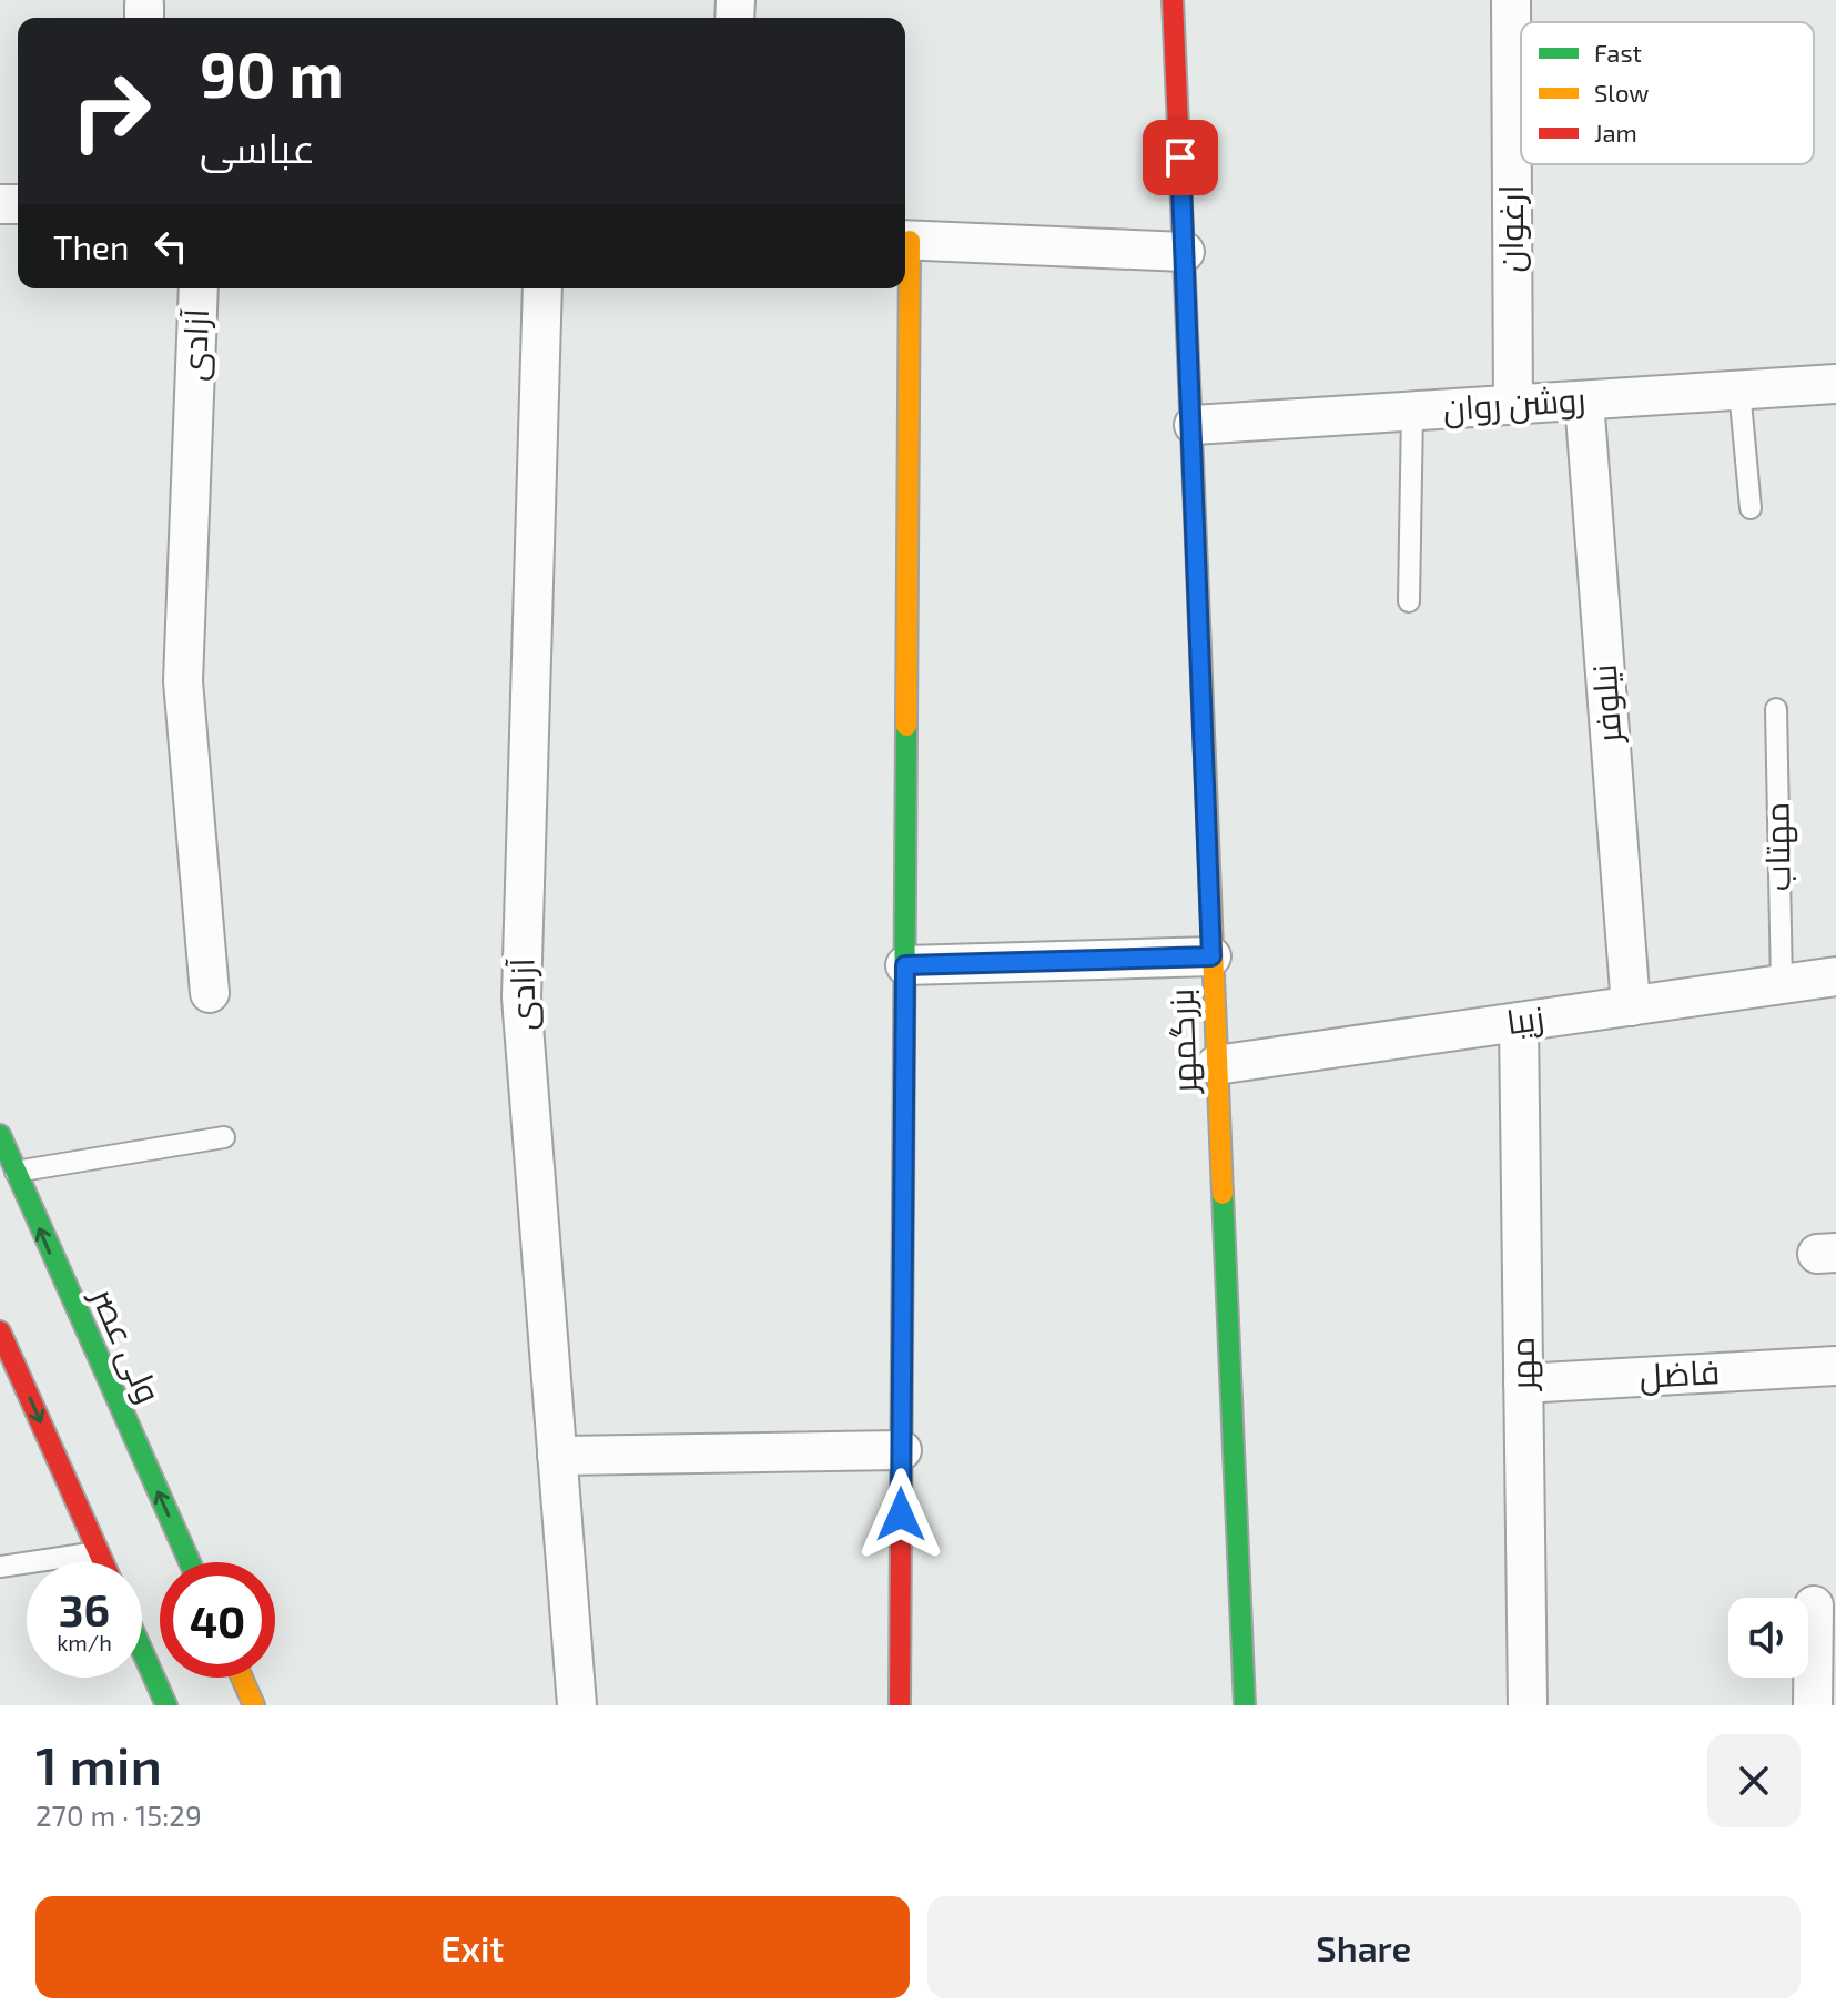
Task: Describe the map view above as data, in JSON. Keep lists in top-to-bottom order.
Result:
{
  "streets": {
    "street": [
      "ارغوان",
      "آزادی",
      "روشن روان",
      "نیلوفر",
      "زیبا",
      "بزرگمهر",
      "ولی عصر",
      "مهر",
      "فاضل"
    ],
    "lane": ["مهتاب"]
  },
  "crossings": [
    ["ارغوان", "روشن روان"],
    ["روشن روان", "نیلوفر"],
    ["روشن روان", "بزرگمهر"],
    ["نیلوفر", "زیبا"],
    ["مهتاب", "زیبا"],
    ["زیبا", "بزرگمهر"],
    ["زیبا", "مهر"],
    ["مهر", "فاضل"]
  ],
  "legend": ["Fast", "Slow", "Jam"],
  "page": {
    "turn": ["90 m", "عباسی"],
    "then": "Then",
    "speed": "36 km/h",
    "limit": "40",
    "heading": ["1 min", "270 m · 15:29"],
    "buttons": ["Exit", "Share"]
  }
}
